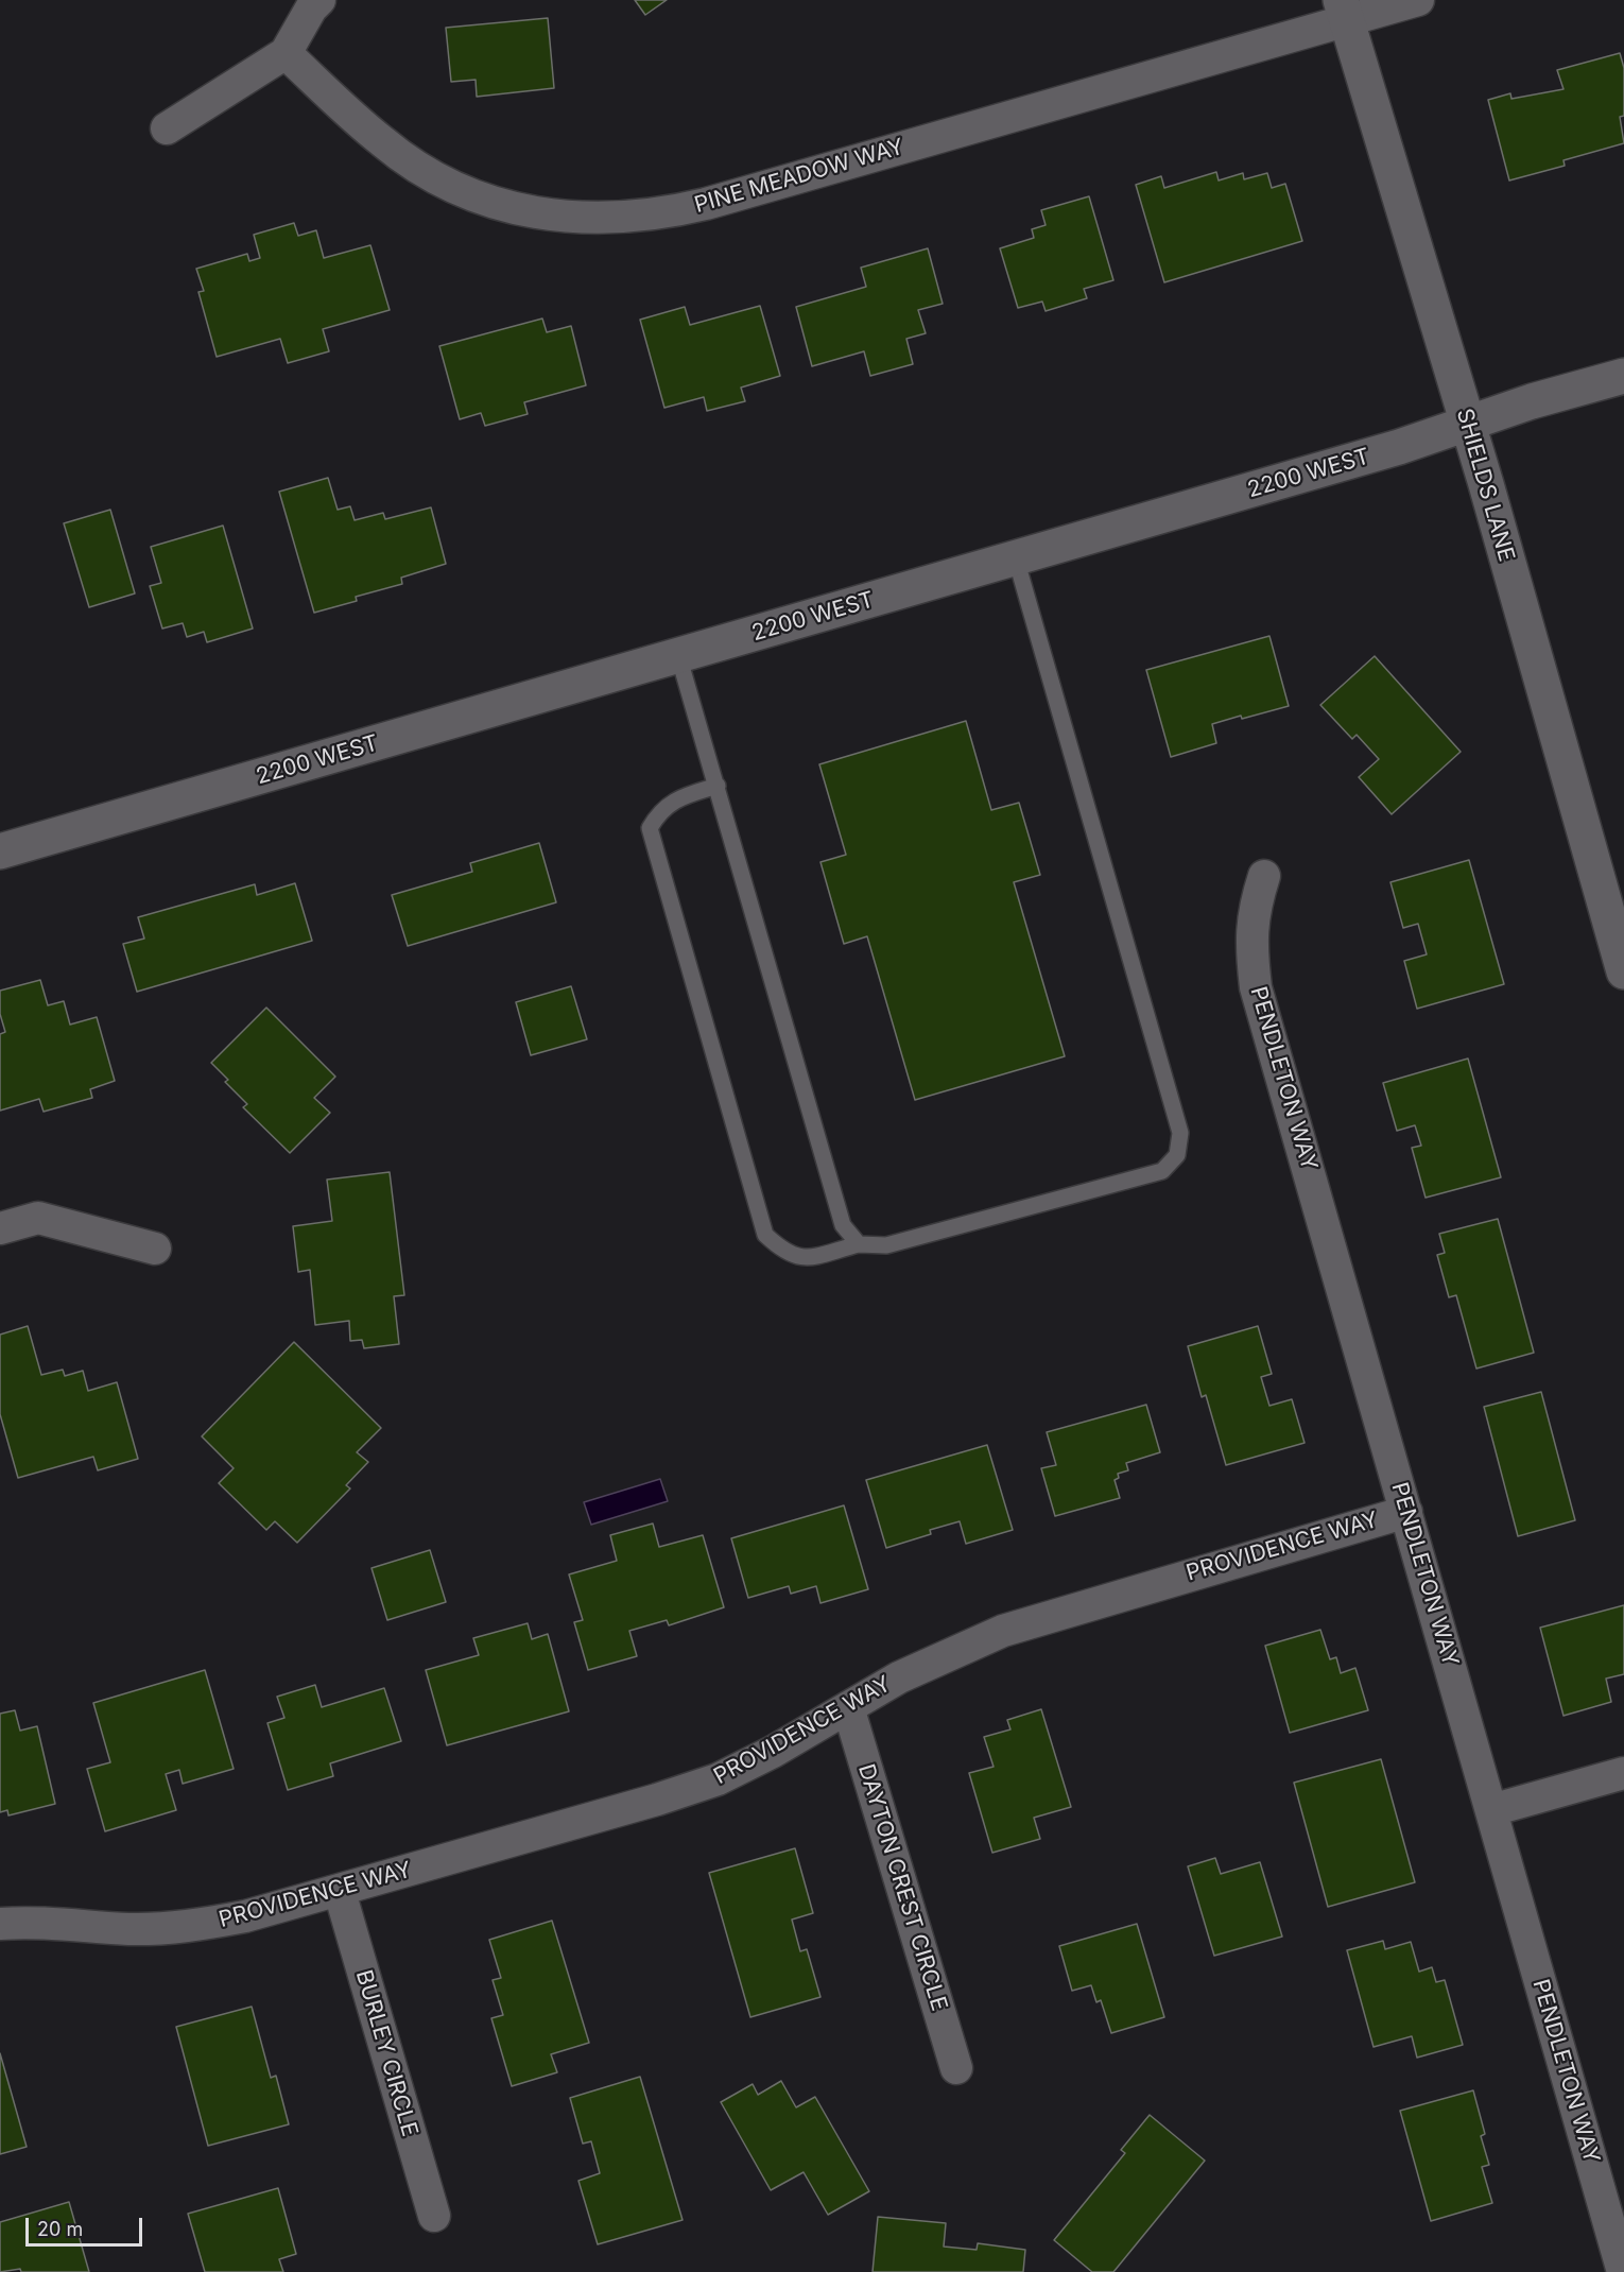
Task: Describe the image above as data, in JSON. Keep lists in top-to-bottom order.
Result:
{
  "streets": {
    "street": [
      "PINE MEADOW WAY",
      "2200 WEST",
      "SHIELDS LANE",
      "PENDLETON WAY",
      "PROVIDENCE WAY",
      "DAYTON CREST CIRCLE",
      "BURLEY CIRCLE"
    ]
  },
  "crossings": [
    ["PINE MEADOW WAY", "SHIELDS LANE"],
    ["2200 WEST", "SHIELDS LANE"],
    ["PENDLETON WAY", "PROVIDENCE WAY"],
    ["PROVIDENCE WAY", "DAYTON CREST CIRCLE"],
    ["PROVIDENCE WAY", "BURLEY CIRCLE"]
  ],
  "scale_bar": "20 m"
}
